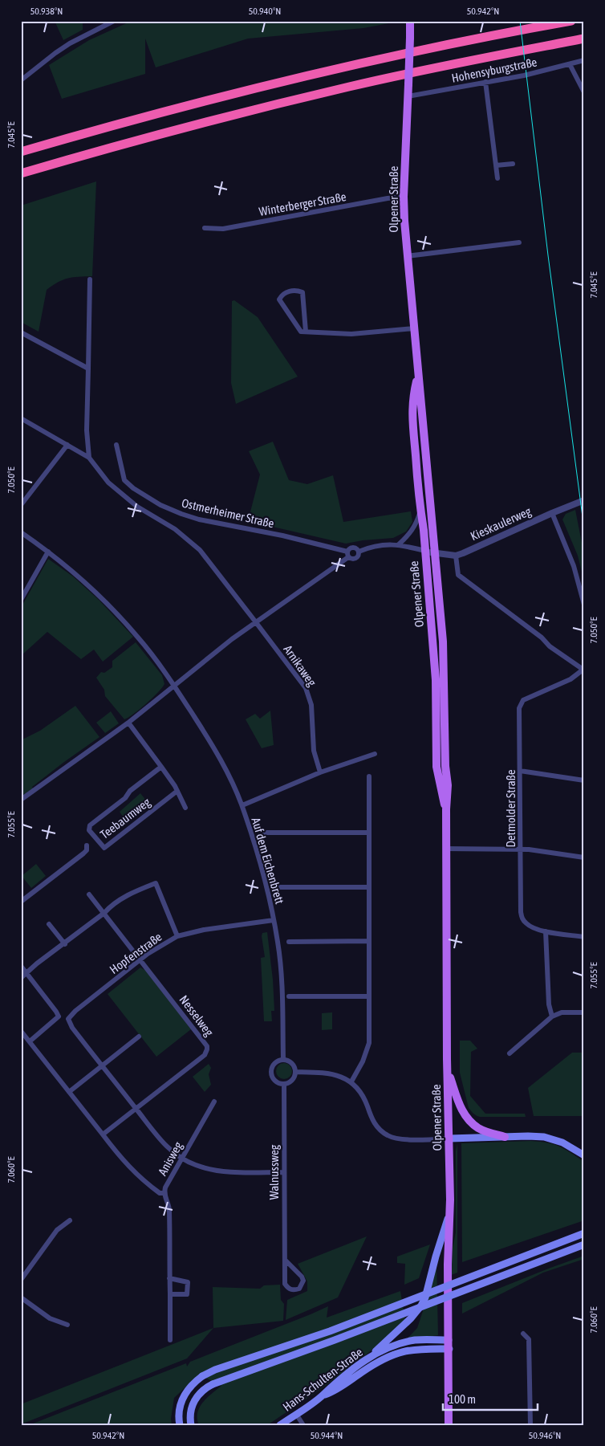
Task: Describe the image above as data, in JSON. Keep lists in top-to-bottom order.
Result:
{
  "streets": {
    "main road": ["Olpener Straße", "Hans-Schulten-Straße"],
    "street": [
      "Hohensyburgstraße",
      "Winterberger Straße",
      "Ostmerheimer Straße",
      "Kieskaulerweg",
      "Arnikaweg",
      "Detmolder Straße",
      "Teebaumweg",
      "Auf dem Eichenbrett",
      "Hopfenstraße",
      "Nesselweg",
      "Anisweg",
      "Walnussweg"
    ]
  },
  "crossings": [
    ["Hohensyburgstraße", "Olpener Straße"],
    ["Olpener Straße", "Winterberger Straße"],
    ["Olpener Straße", "Kieskaulerweg"],
    ["Olpener Straße", "Hans-Schulten-Straße"],
    ["Auf dem Eichenbrett", "Hopfenstraße"],
    ["Auf dem Eichenbrett", "Walnussweg"],
    ["Hopfenstraße", "Nesselweg"]
  ],
  "scale_bar": "100 m",
  "coordinates": [
    "50.938°N",
    "50.940°N",
    "50.942°N",
    "7.045°E",
    "7.050°E",
    "7.055°E",
    "7.060°E",
    "50.944°N",
    "50.946°N"
  ]
}
